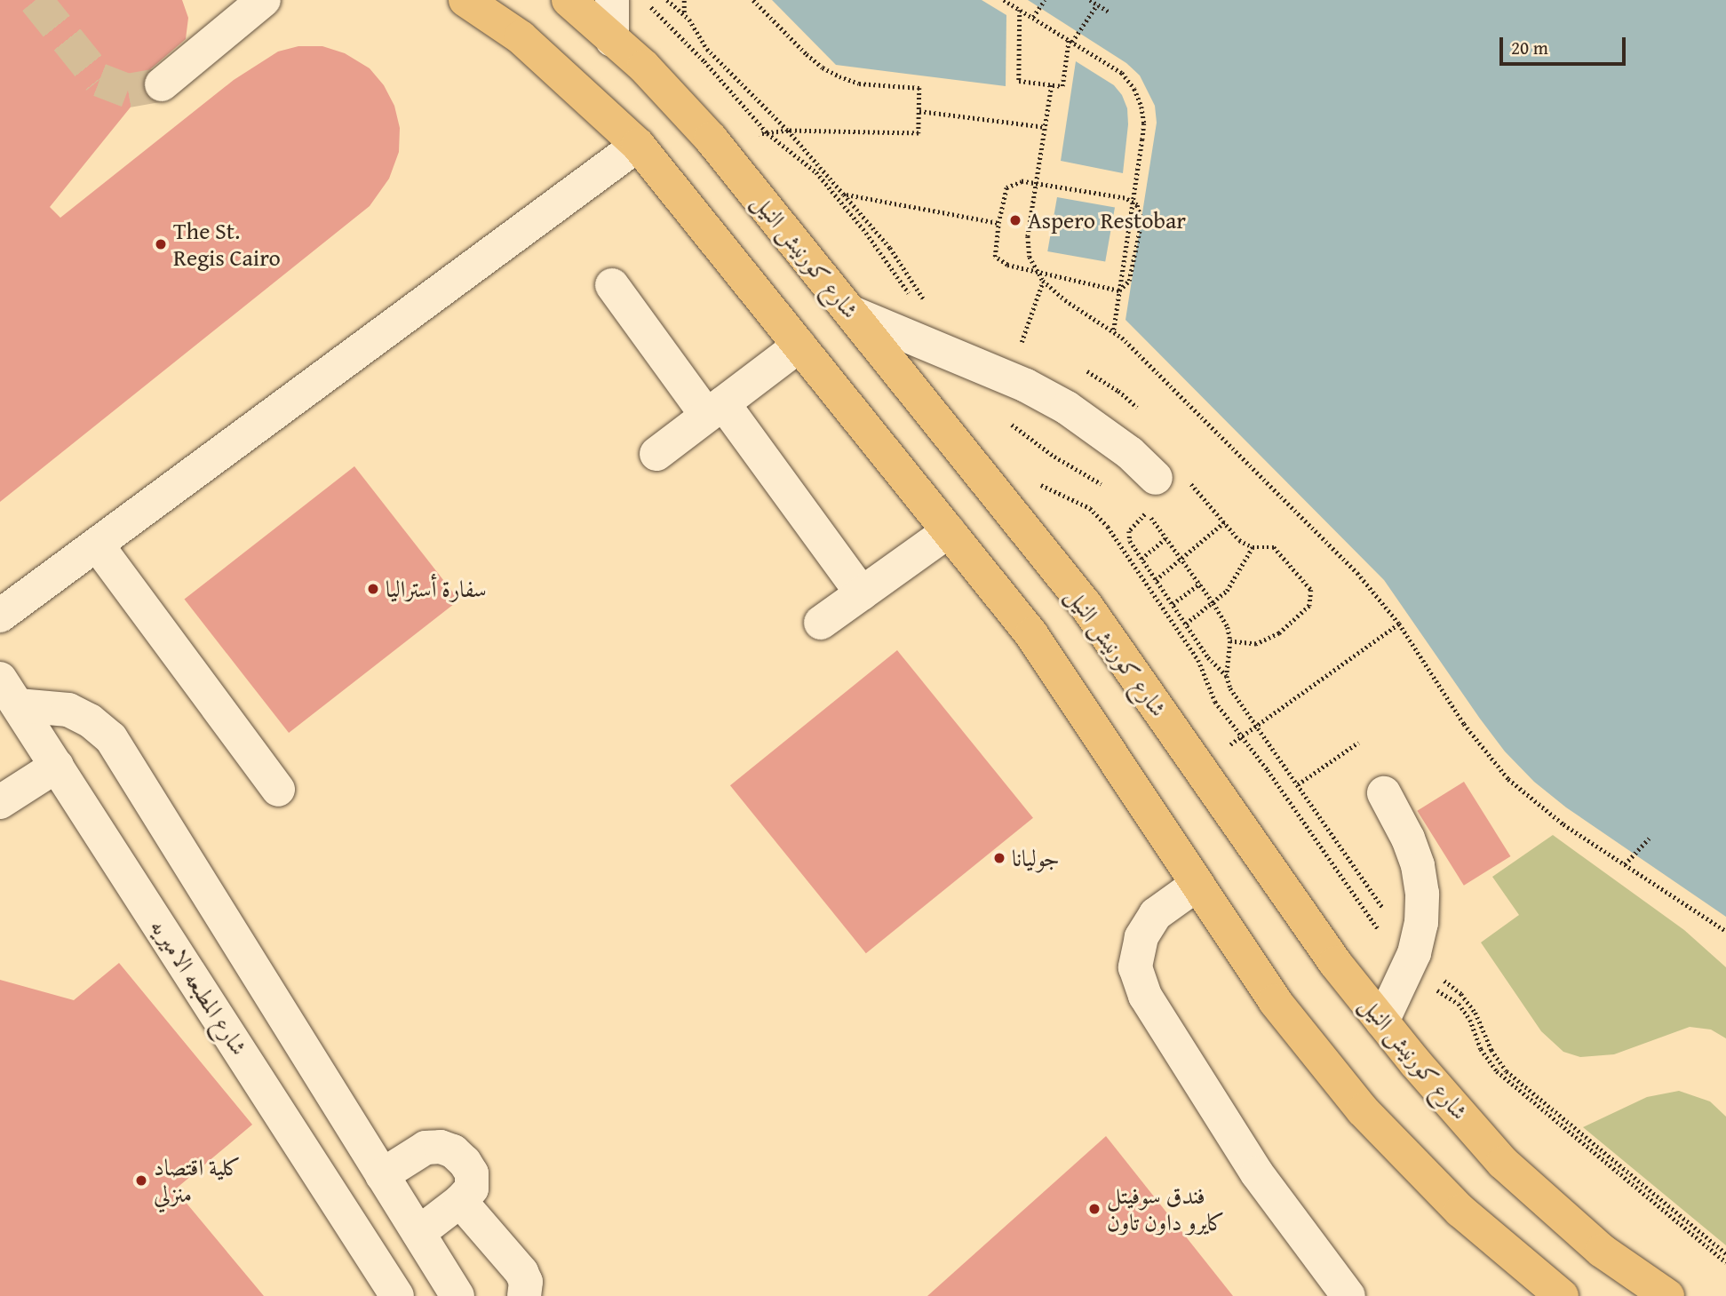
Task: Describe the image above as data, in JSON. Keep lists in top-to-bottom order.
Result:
{
  "streets": {
    "highway": ["شارع كورنيش النيل"],
    "street": ["شارع المطبعه الاميريه"]
  },
  "places": [
    "Aspero Restobar",
    "The St. Regis Cairo",
    "سفارة أستراليا",
    "جوليانا",
    "كلية اقتصاد منزلي",
    "فندق سوفيتل كايرو داون تاون"
  ],
  "scale_bar": "20 m"
}
